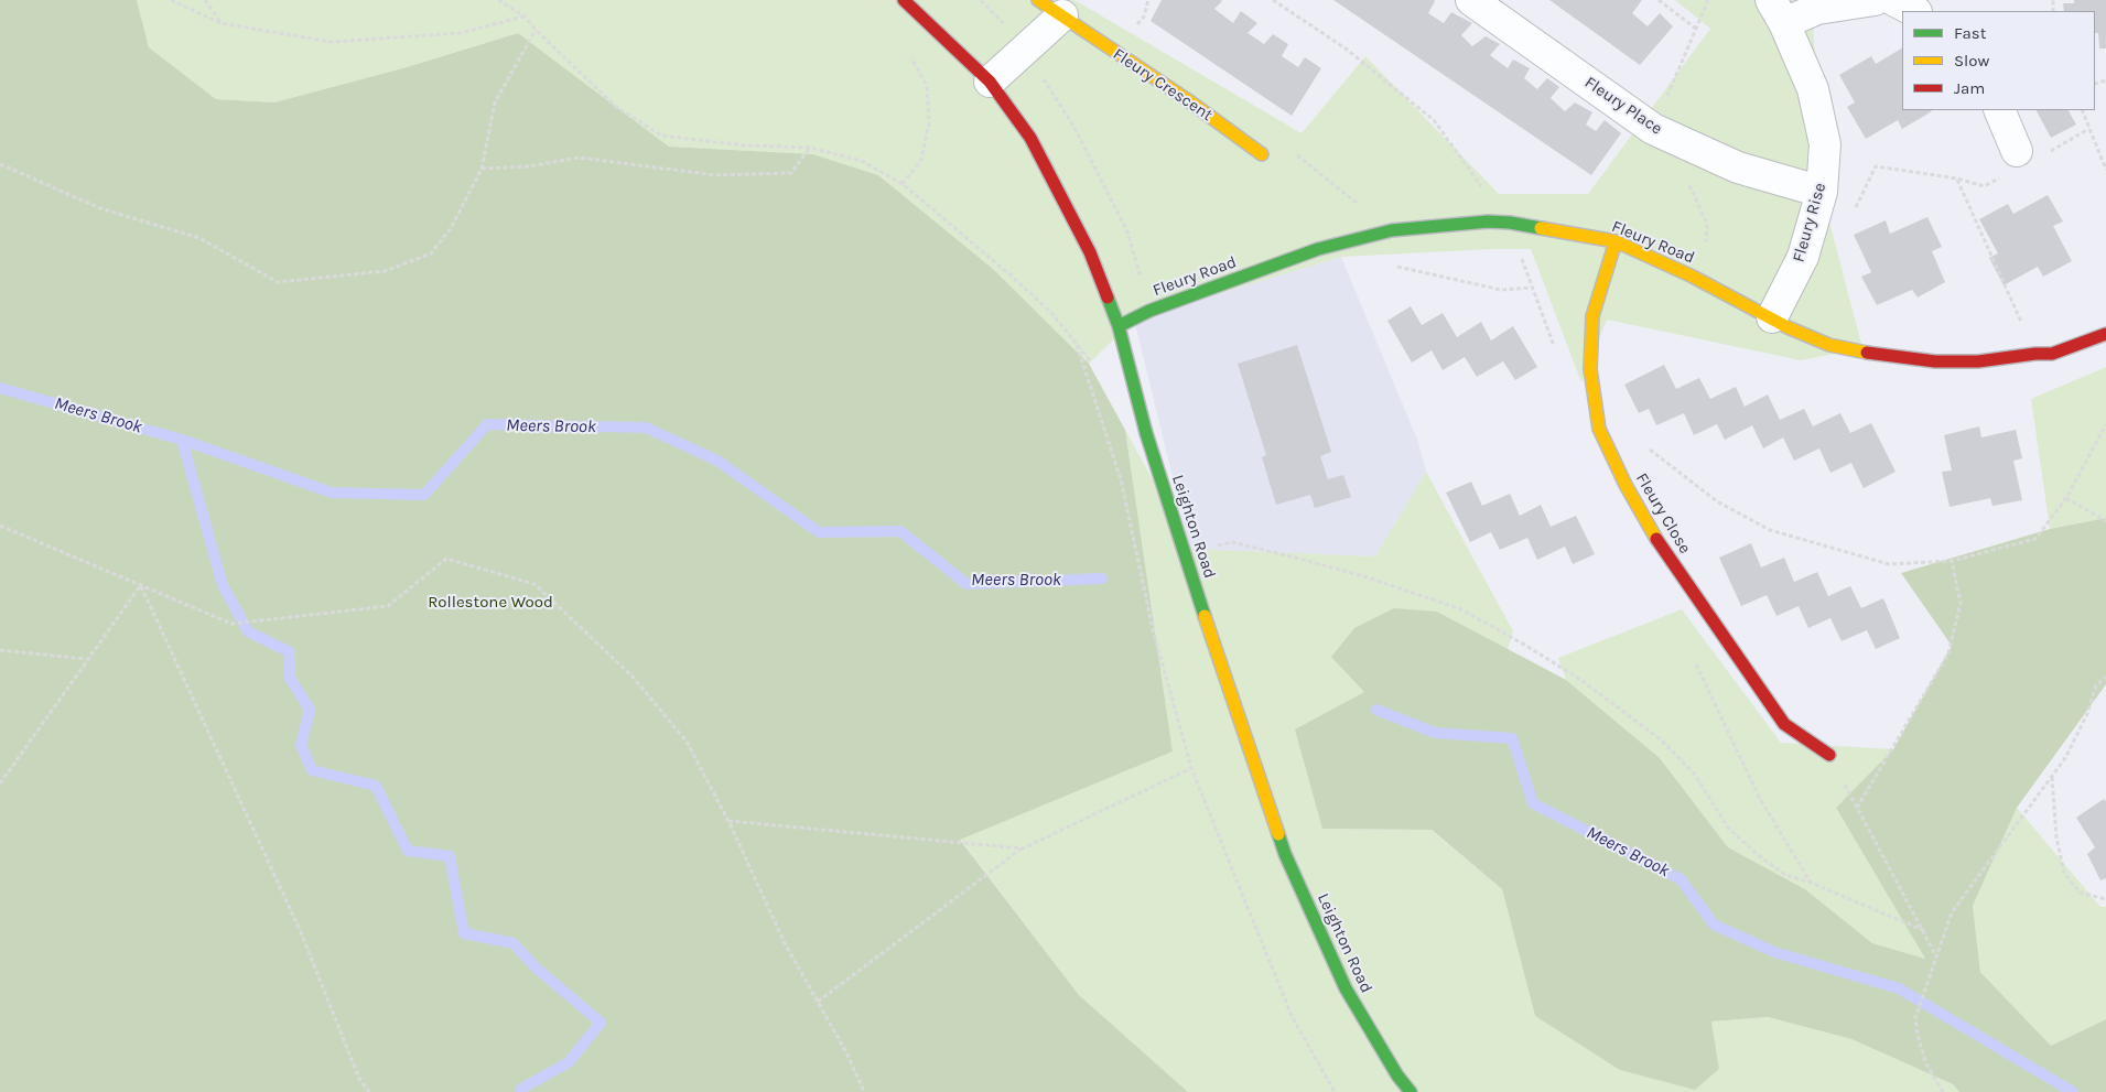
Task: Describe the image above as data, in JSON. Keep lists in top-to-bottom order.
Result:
{
  "streets": {
    "street": [
      "Fleury Crescent",
      "Fleury Place",
      "Fleury Rise",
      "Fleury Road",
      "Fleury Close",
      "Leighton Road"
    ]
  },
  "crossings": [
    ["Fleury Crescent", "Leighton Road"],
    ["Fleury Place", "Fleury Rise"],
    ["Fleury Rise", "Fleury Road"],
    ["Fleury Road", "Fleury Close"],
    ["Fleury Road", "Leighton Road"]
  ],
  "water": ["Meers Brook"],
  "parks": ["Rollestone Wood"],
  "legend": ["Fast", "Slow", "Jam"]
}
